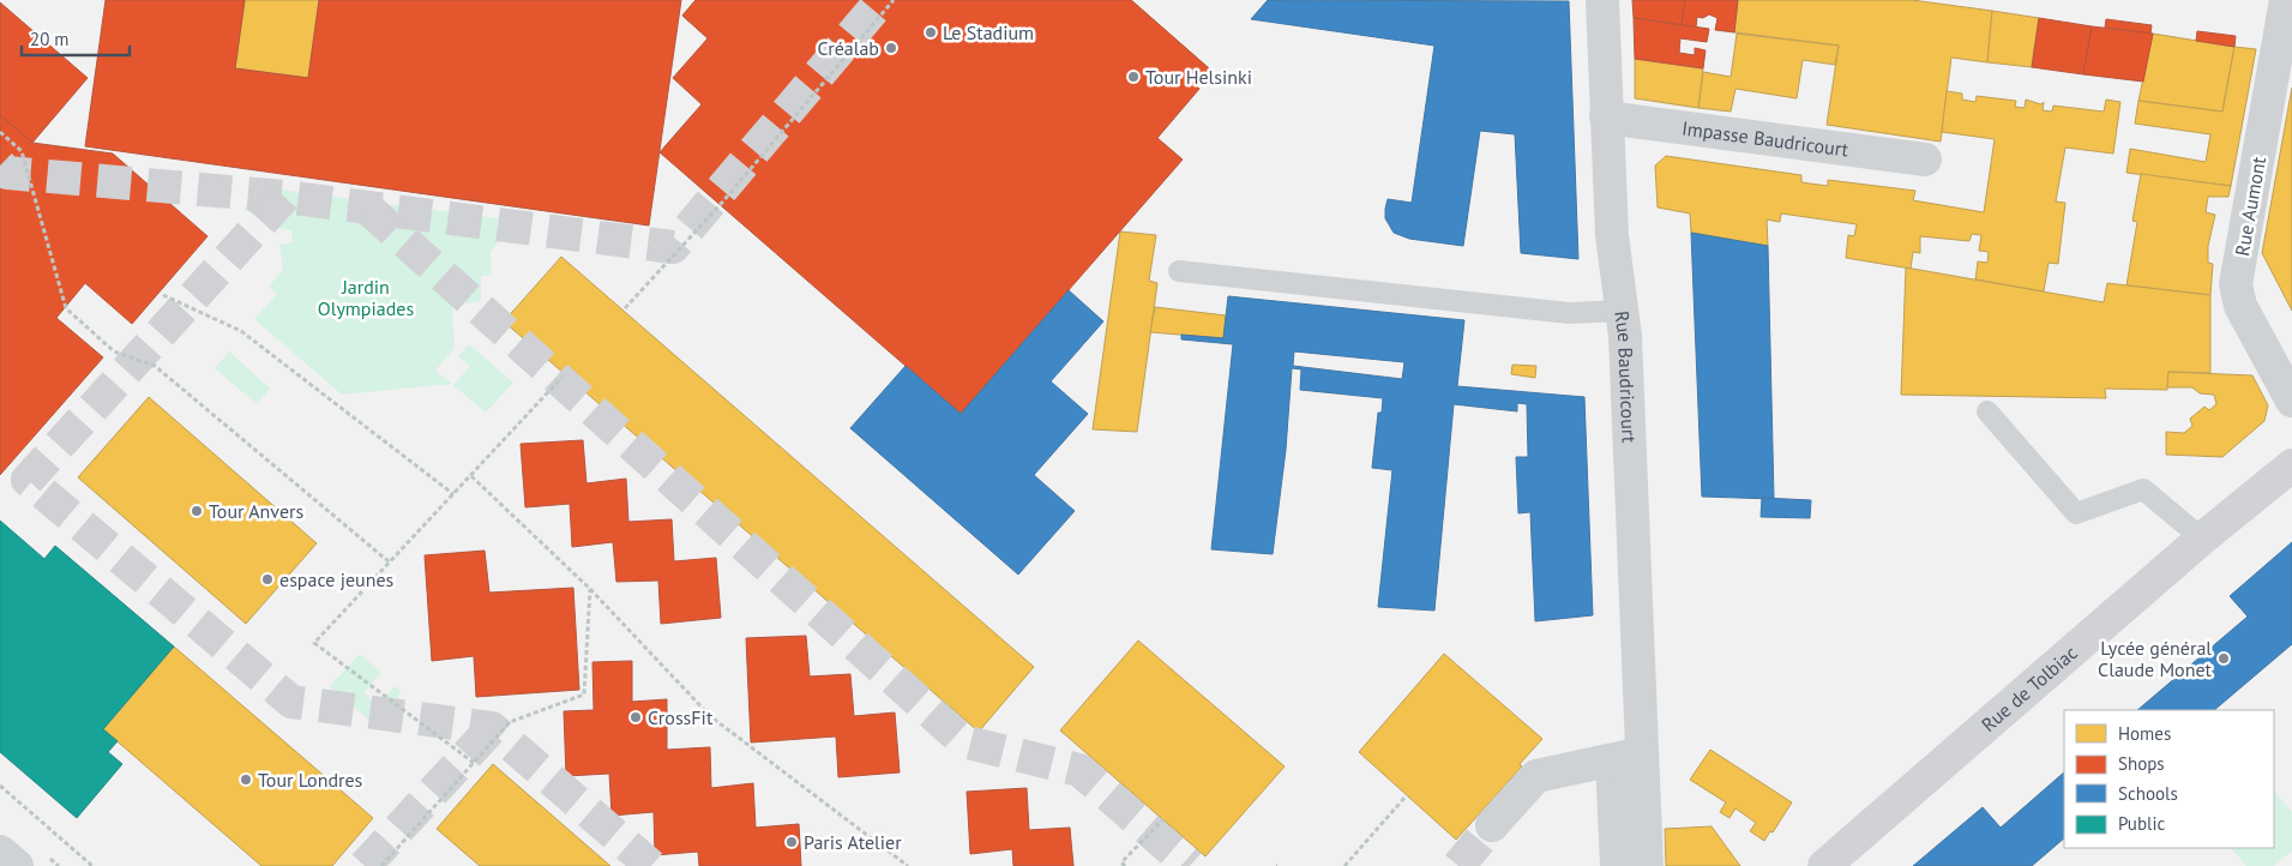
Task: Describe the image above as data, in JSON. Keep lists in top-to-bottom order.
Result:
{
  "streets": {
    "main road": ["Rue de Tolbiac"],
    "street": ["Impasse Baudricourt", "Rue Aumont", "Rue Baudricourt"]
  },
  "crossings": [
    ["Impasse Baudricourt", "Rue Baudricourt"]
  ],
  "parks": ["Jardin Olympiades"],
  "places": [
    "Le Stadium",
    "Créalab",
    "Tour Helsinki",
    "Tour Anvers",
    "espace jeunes",
    "Lycée général Claude Monet",
    "CrossFit",
    "Tour Londres",
    "Paris Atelier"
  ],
  "legend": [
    "Homes",
    "Shops",
    "Schools",
    "Public"
  ],
  "scale_bar": "20 m"
}
